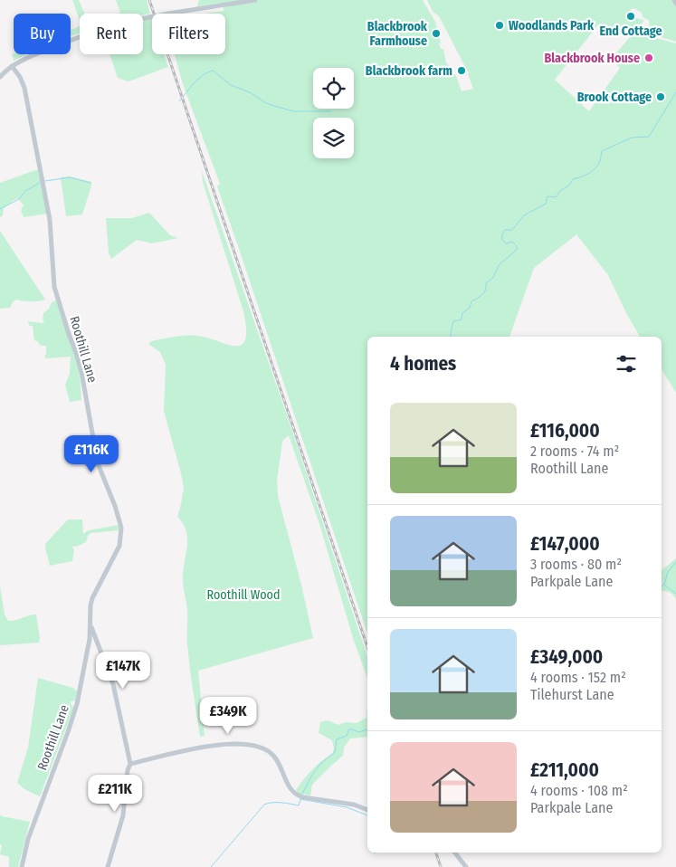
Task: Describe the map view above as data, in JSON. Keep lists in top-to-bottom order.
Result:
{
  "streets": {
    "street": ["Roothill Lane"]
  },
  "parks": ["Roothill Wood"],
  "places": [
    "End Cottage",
    "Woodlands Park",
    "Blackbrook Farmhouse",
    "Blackbrook House",
    "Blackbrook farm",
    "Brook Cottage"
  ],
  "page": {
    "chip": ["Buy", "Rent", "Filters"],
    "heading": "4 homes",
    "list": [
      {
        "name": "£116,000",
        "note": "2 rooms · 74 m² · Roothill Lane"
      },
      {
        "name": "£147,000",
        "note": "3 rooms · 80 m² · Parkpale Lane"
      },
      {
        "name": "£349,000",
        "note": "4 rooms · 152 m² · Tilehurst Lane"
      },
      {
        "name": "£211,000",
        "note": "4 rooms · 108 m² · Parkpale Lane"
      }
    ],
    "price": [
      "£116K",
      "£147K",
      "£349K",
      "£211K"
    ]
  }
}
